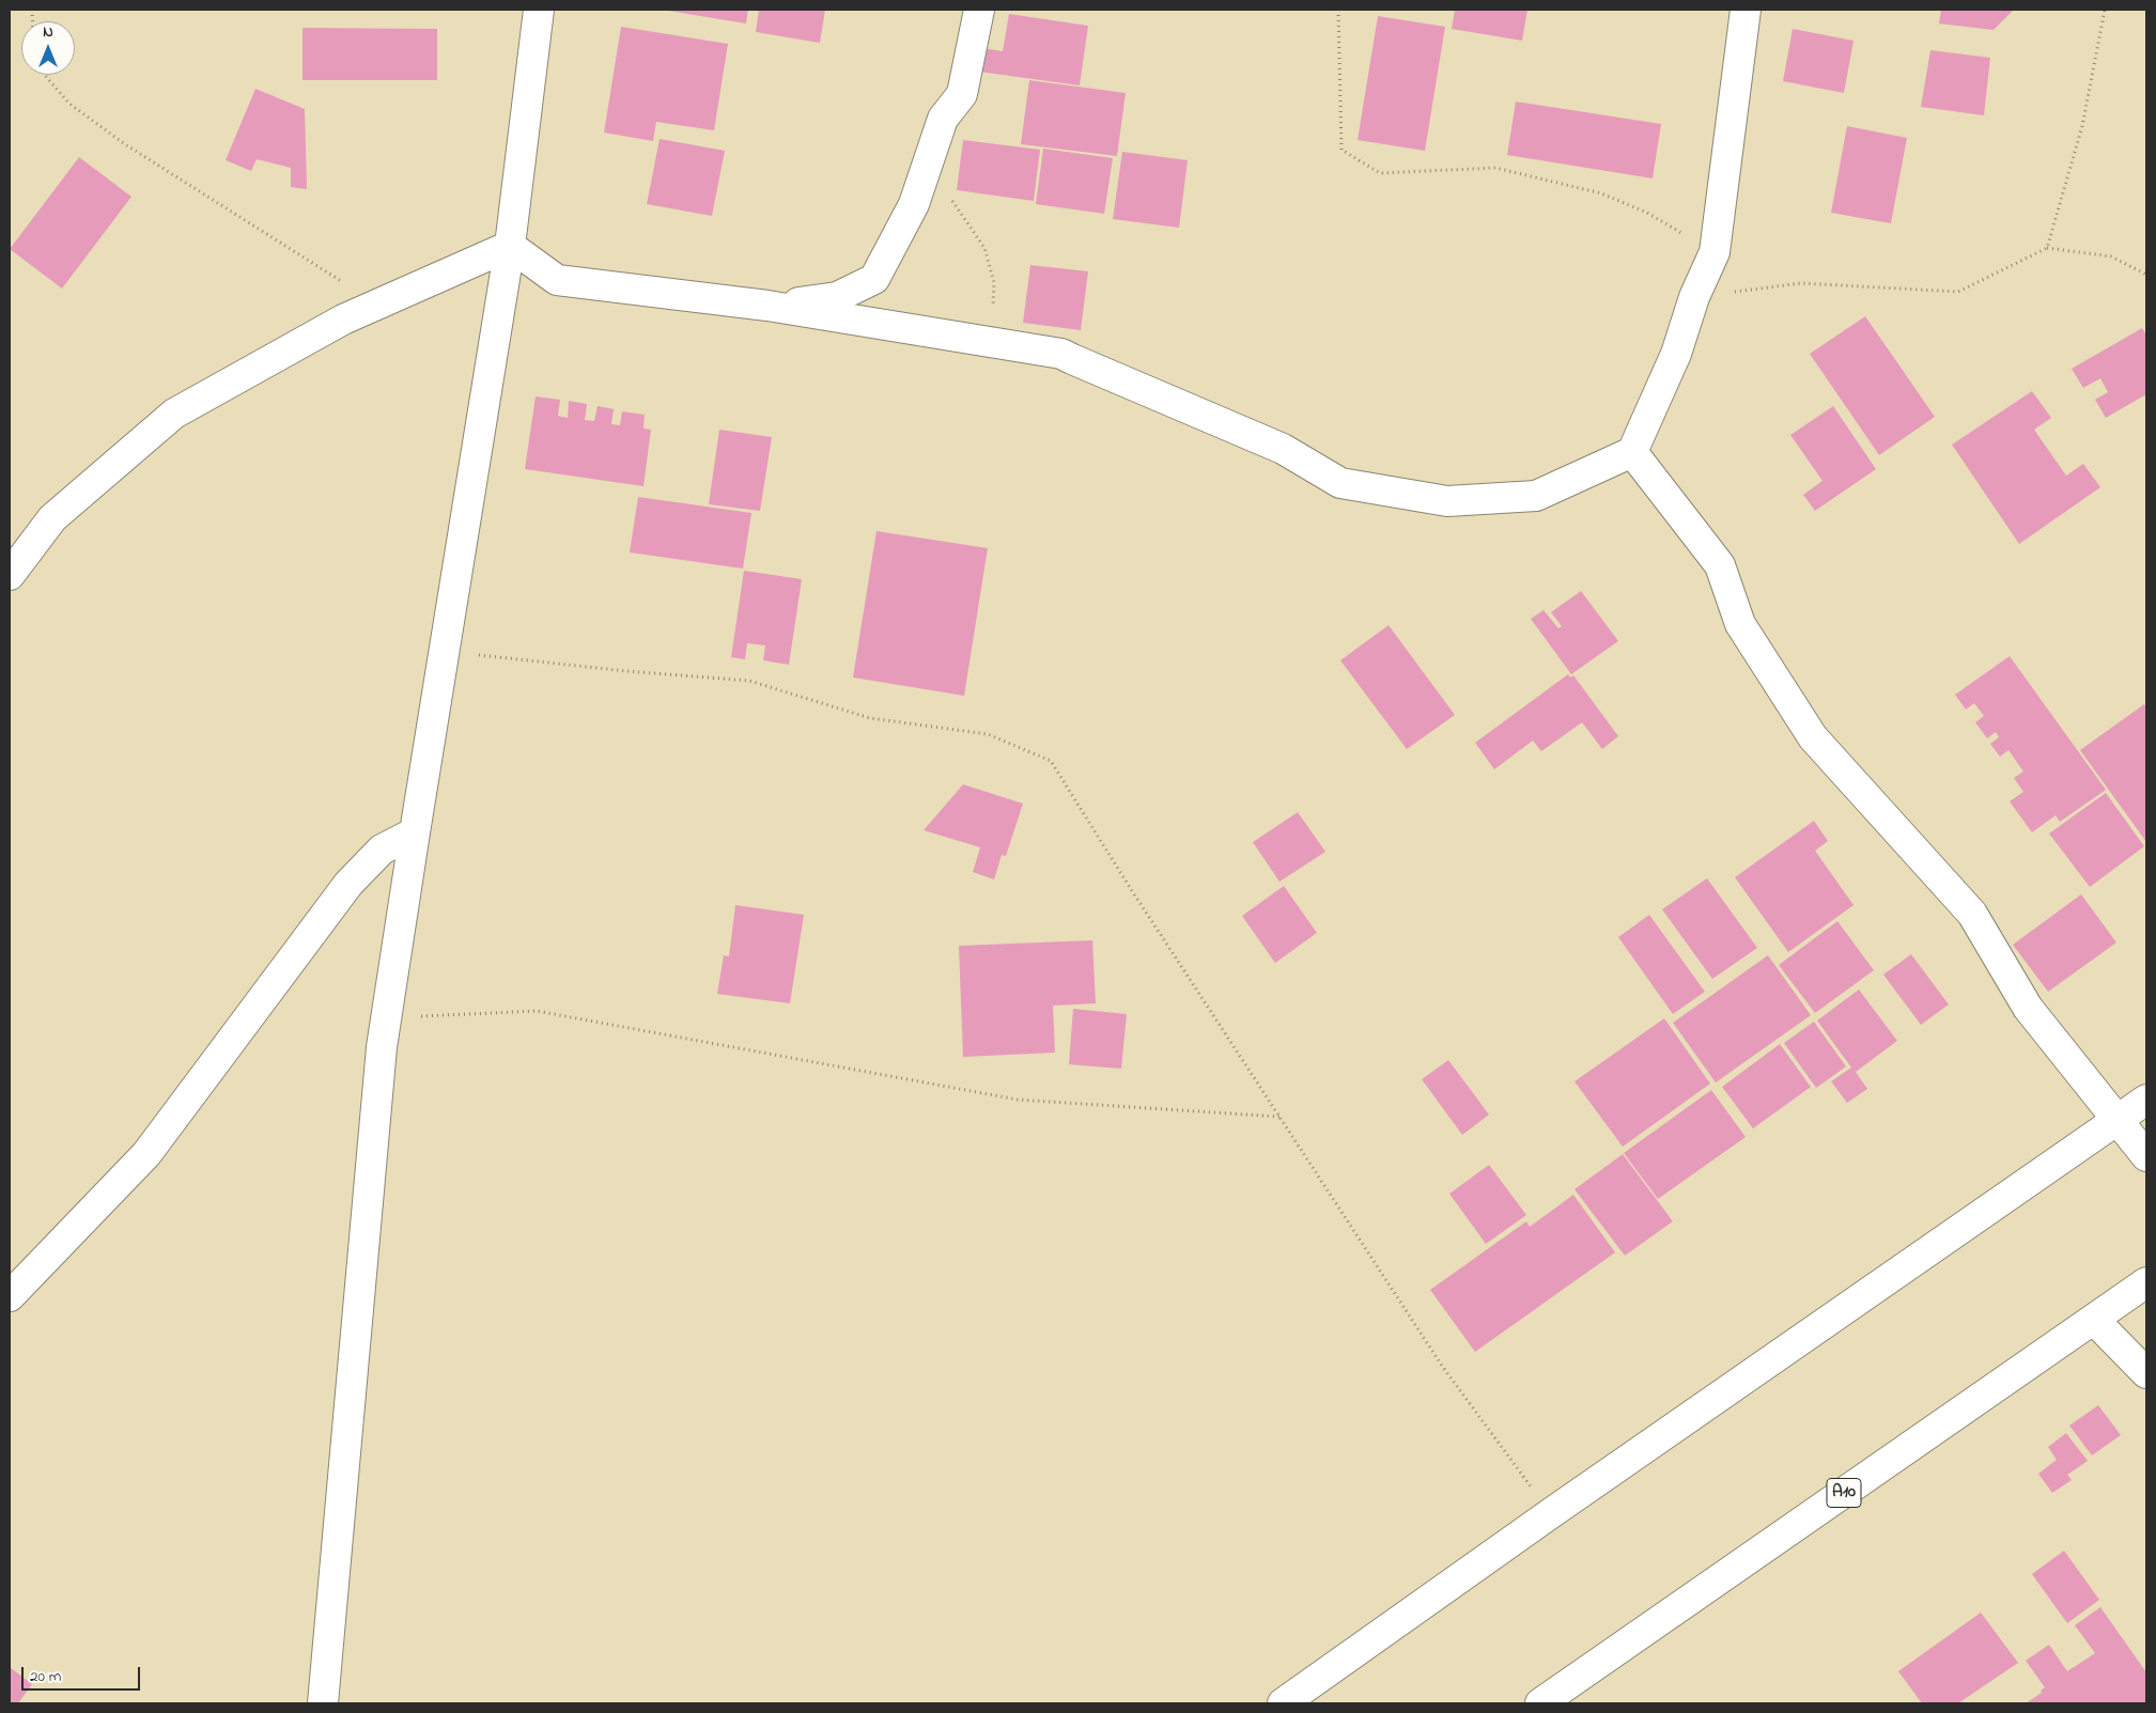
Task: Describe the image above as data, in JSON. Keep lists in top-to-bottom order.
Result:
{
  "streets": {
    "street": ["A10"]
  },
  "scale_bar": "20 m",
  "north": "top"
}
